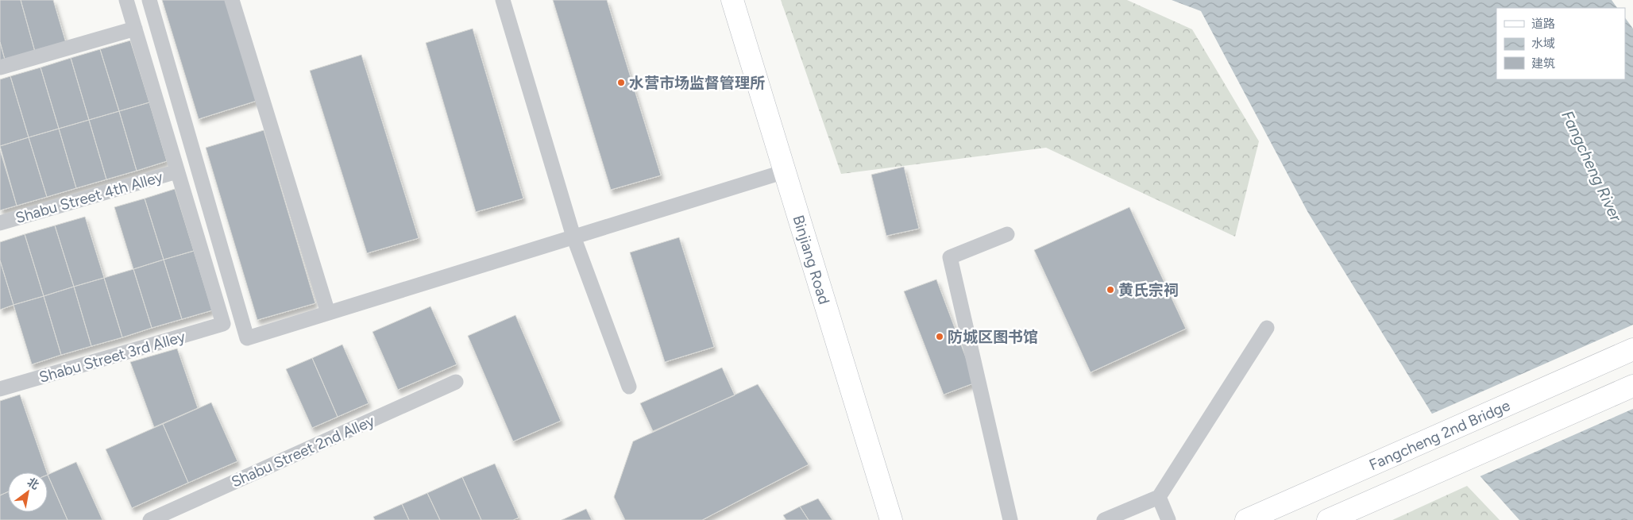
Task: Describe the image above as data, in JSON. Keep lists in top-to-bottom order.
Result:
{
  "streets": {
    "main road": ["Binjiang Road", "Fangcheng 2nd Bridge"],
    "lane": ["Shabu Street 4th Alley", "Shabu Street 3rd Alley", "Shabu Street 2nd Alley"]
  },
  "crossings": [
    ["Shabu Street 4th Alley", "Shabu Street 3rd Alley"]
  ],
  "water": ["Fangcheng River"],
  "places": ["水营市场监督管理所", "黄氏宗祠", "防城区图书馆"],
  "legend": ["道路", "水域", "建筑"],
  "north": "top right"
}
